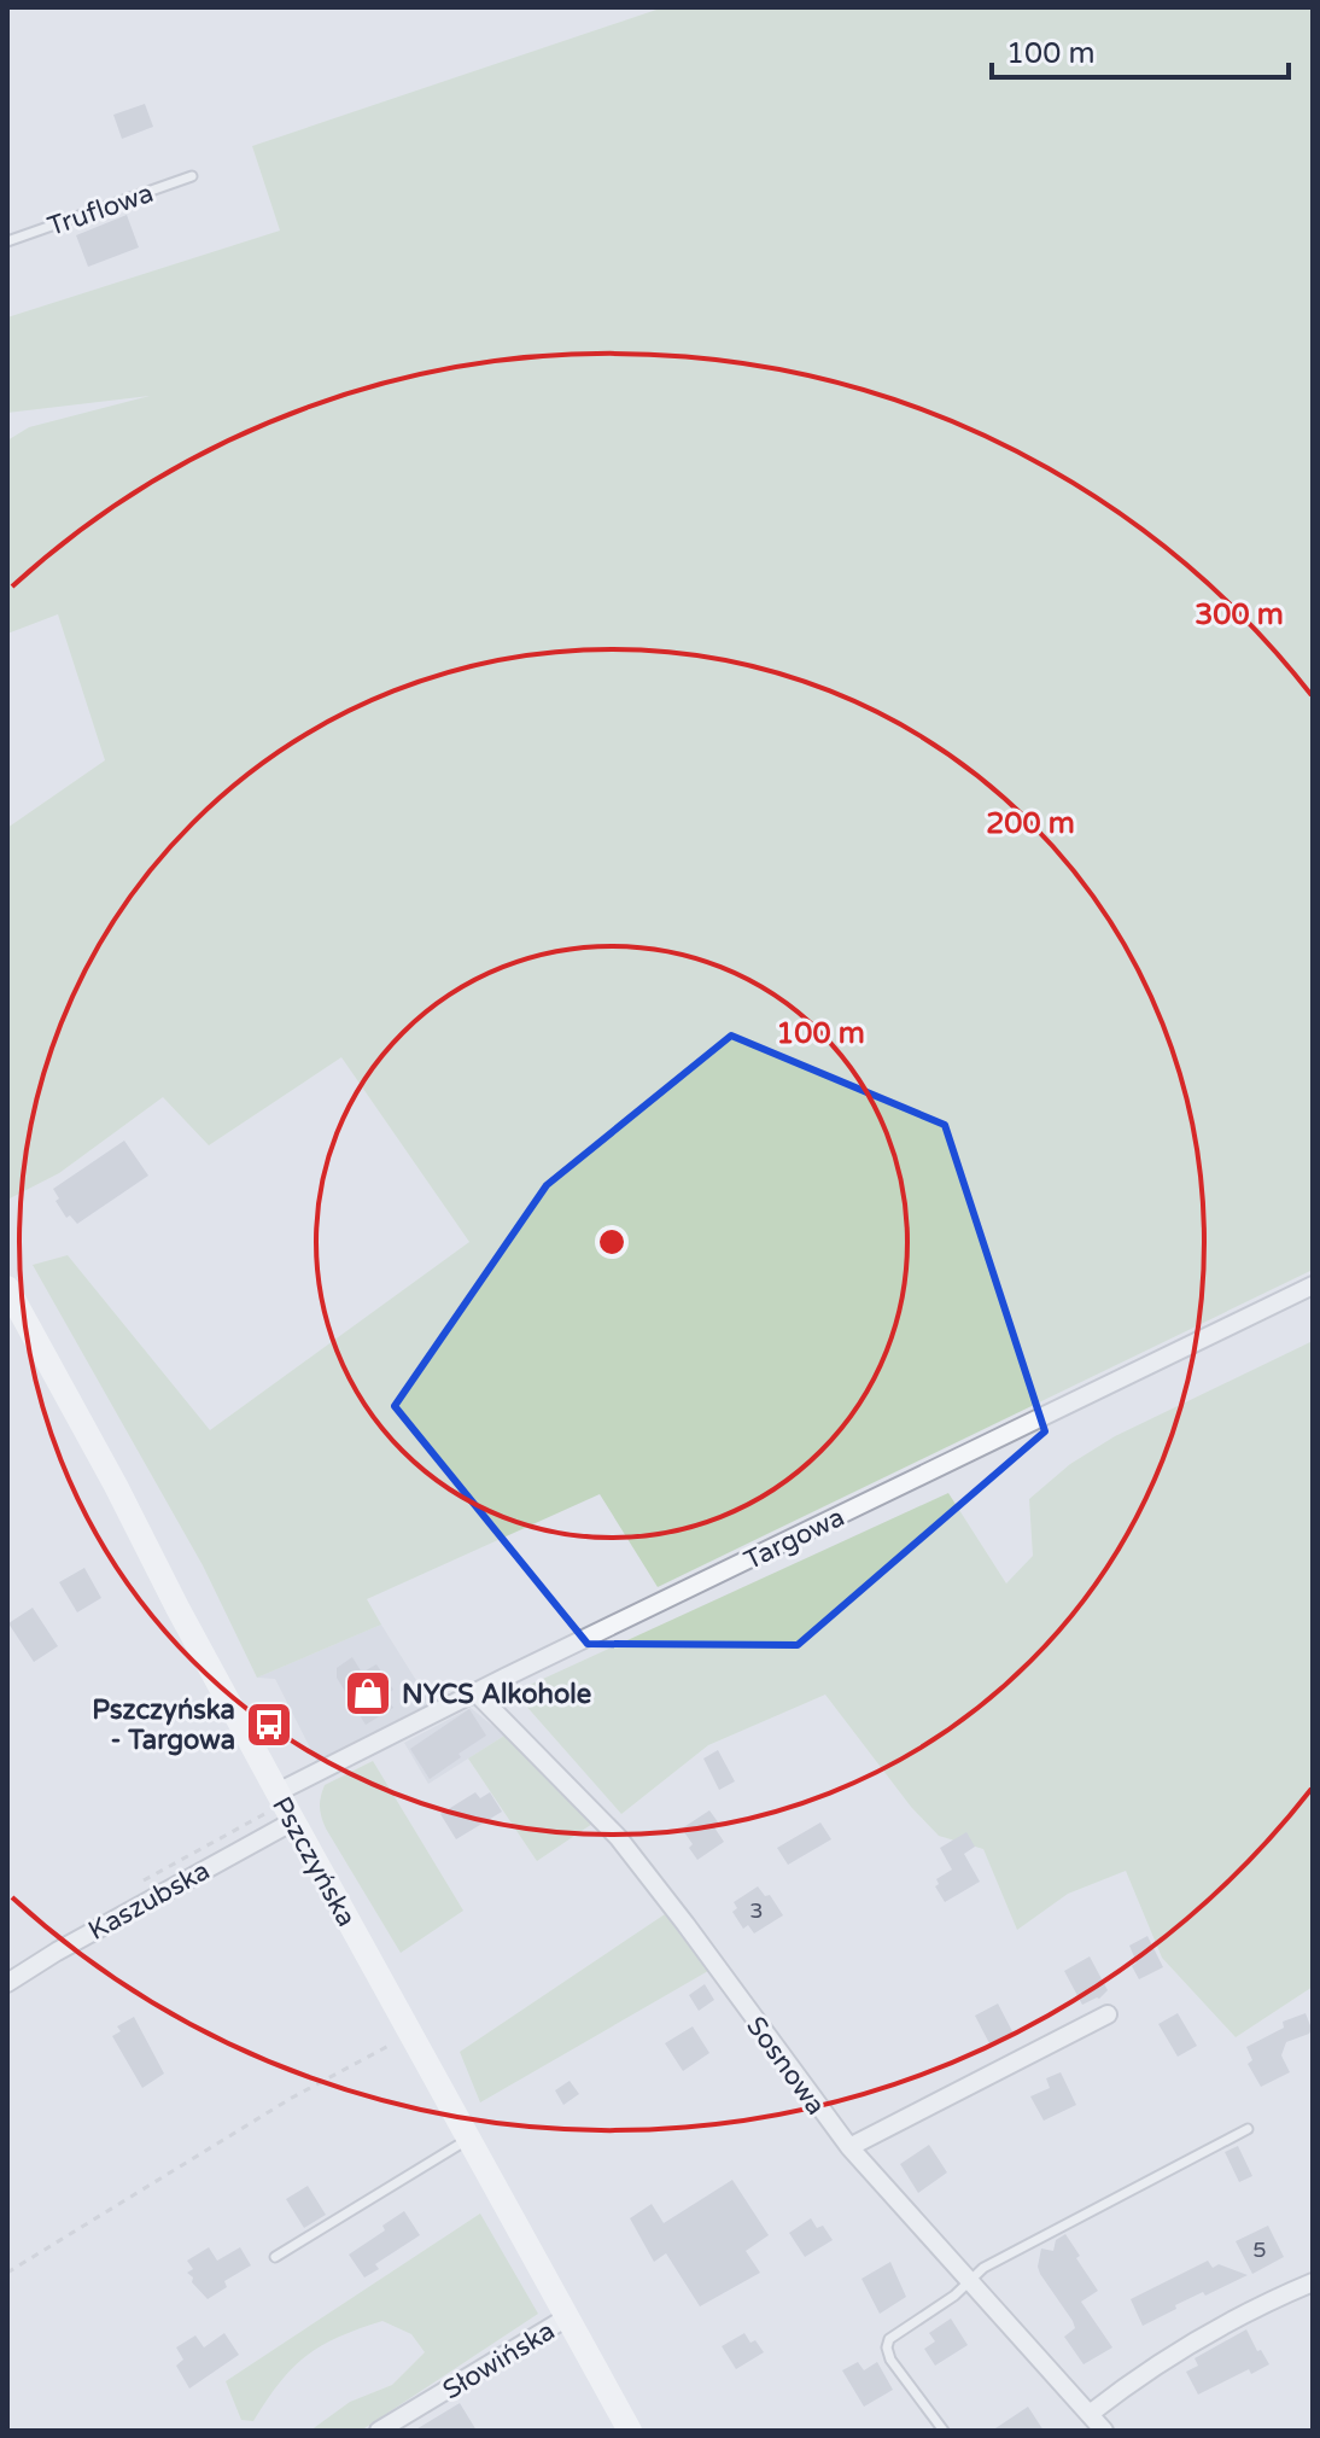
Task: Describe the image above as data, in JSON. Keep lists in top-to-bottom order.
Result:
{
  "streets": {
    "main road": ["Pszczyńska"],
    "street": [
      "Targowa",
      "Kaszubska",
      "Sosnowa",
      "Słowińska"
    ],
    "lane": ["Truflowa"]
  },
  "crossings": [
    ["Targowa", "Pszczyńska"],
    ["Targowa", "Sosnowa"],
    ["Pszczyńska", "Kaszubska"],
    ["Pszczyńska", "Słowińska"]
  ],
  "places": {
    "shop": ["NYCS Alkohole"],
    "bus stop": ["Pszczyńska - Targowa"]
  },
  "house_numbers": ["3", "5"],
  "scale_bar": "100 m",
  "rings": ["300 m", "200 m", "100 m"]
}
